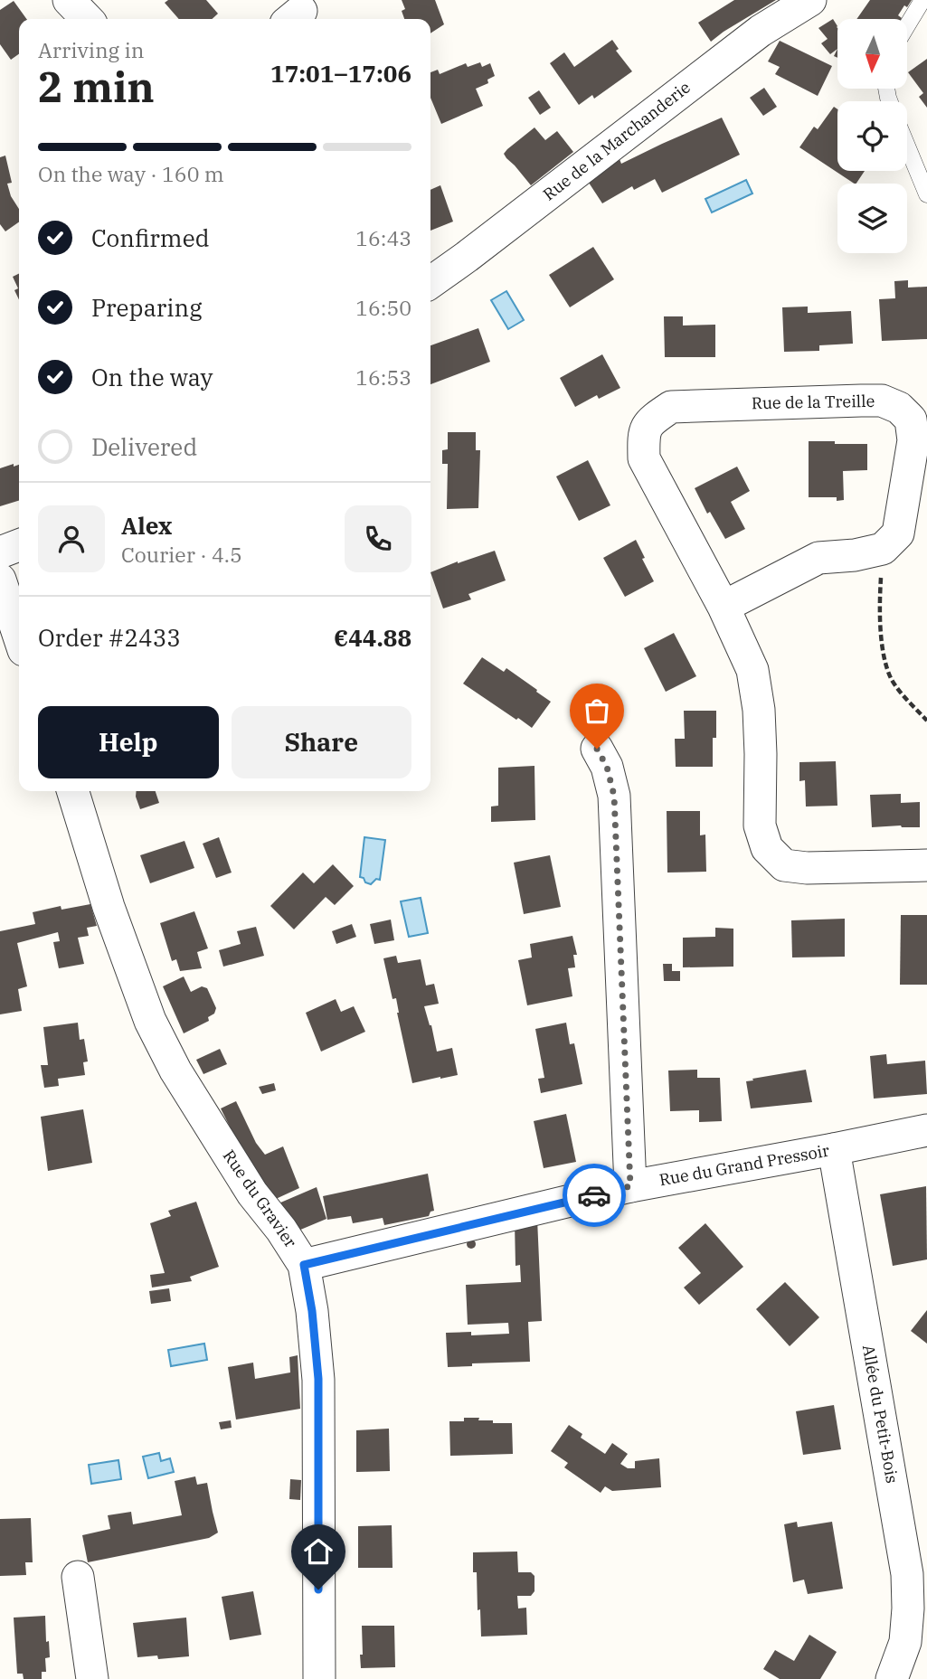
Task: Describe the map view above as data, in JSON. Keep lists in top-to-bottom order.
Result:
{
  "streets": {
    "street": [
      "Rue de la Marchanderie",
      "Rue de la Treille",
      "Rue du Grand Pressoir",
      "Rue du Gravier",
      "Allée du Petit-Bois"
    ]
  },
  "crossings": [
    ["Rue du Grand Pressoir", "Rue du Gravier"],
    ["Rue du Grand Pressoir", "Allée du Petit-Bois"]
  ],
  "north": "bottom",
  "page": {
    "heading": ["2 min", "Arriving in", "17:01–17:06"],
    "panel": [
      "Alex",
      "Courier · 4.5",
      "Order #2433",
      "€44.88"
    ],
    "bar": "On the way · 160 m",
    "list": [
      ["Confirmed", "16:43"],
      ["Preparing", "16:50"],
      ["On the way", "16:53"],
      "Delivered"
    ],
    "buttons": ["Help", "Share"]
  }
}
